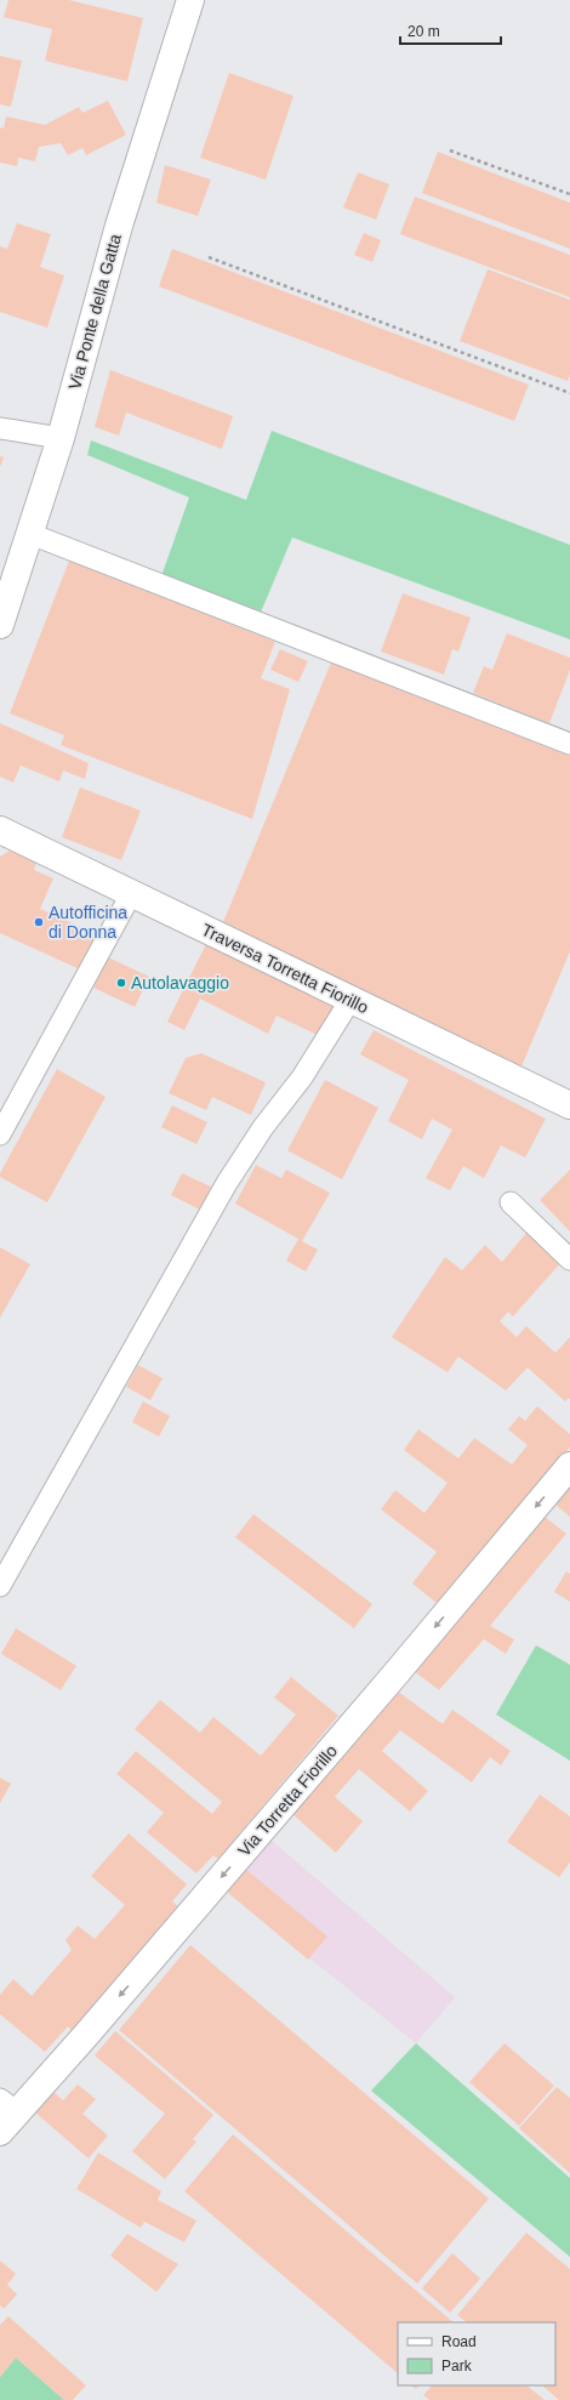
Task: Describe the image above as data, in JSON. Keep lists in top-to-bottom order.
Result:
{
  "streets": {
    "street": ["Via Ponte della Gatta", "Traversa Torretta Fiorillo", "Via Torretta Fiorillo"]
  },
  "one_way": ["Via Torretta Fiorillo"],
  "places": ["Autofficina di Donna", "Autolavaggio"],
  "legend": ["Road", "Park"],
  "scale_bar": "20 m"
}
